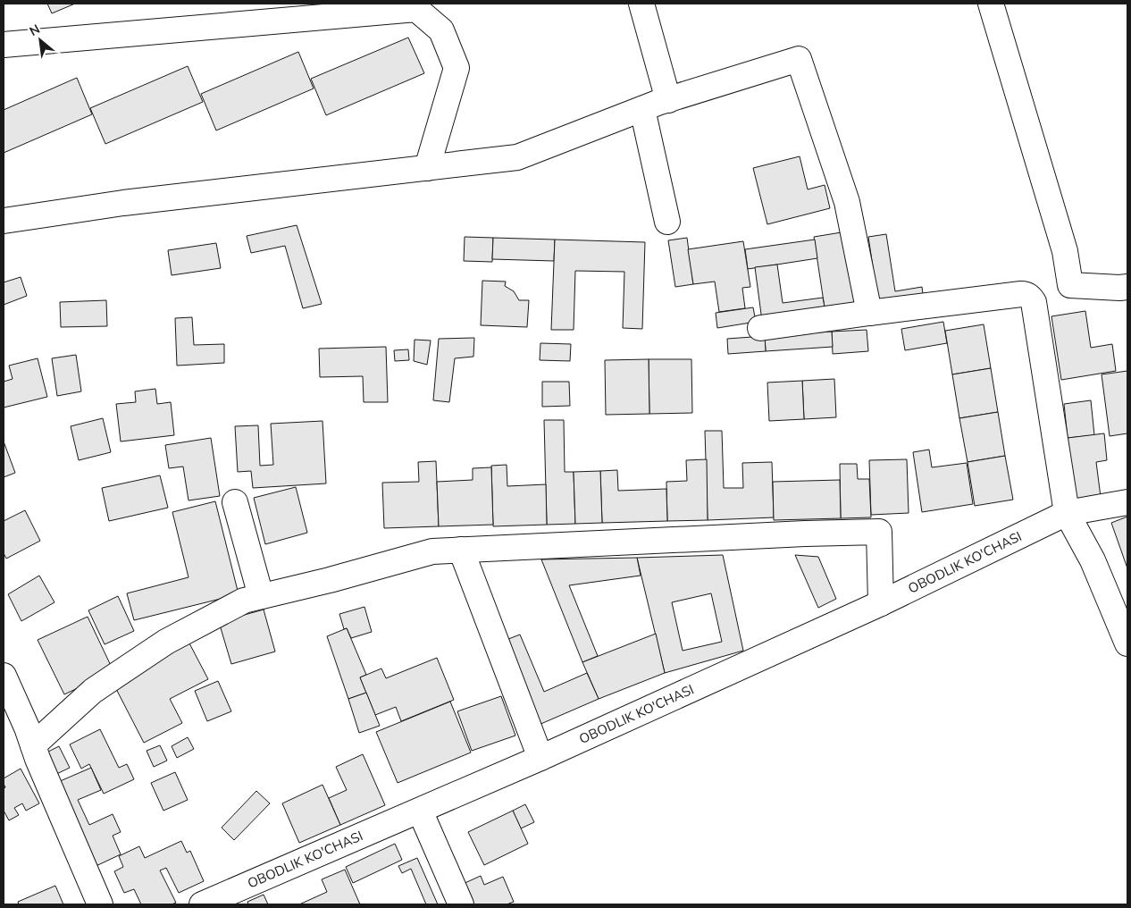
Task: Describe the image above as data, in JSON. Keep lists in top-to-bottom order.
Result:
{
  "streets": {
    "street": ["OBODLIK KO'CHASI"]
  },
  "north": "top left"
}
